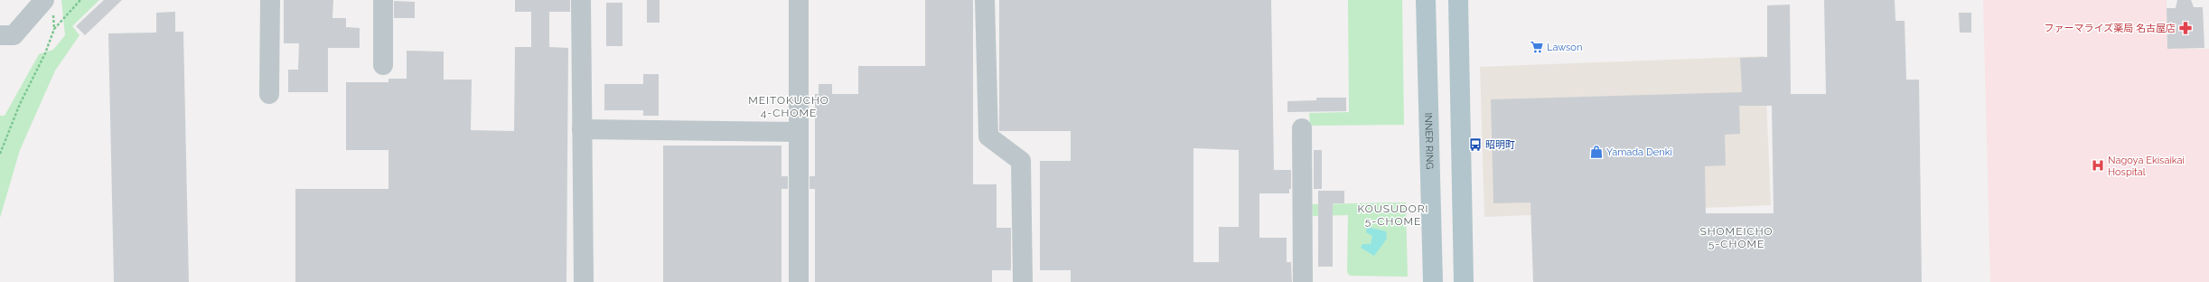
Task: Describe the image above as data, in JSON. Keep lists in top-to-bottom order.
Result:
{
  "streets": {
    "main road": ["INNER RING"]
  },
  "districts": ["MEITOKUCHO 4-CHOME", "KOUSUDORI 5-CHOME", "SHOMEICHO 5-CHOME"],
  "places": {
    "pharmacy": ["ファーマライズ薬局 名古屋店"],
    "supermarket": ["Lawson"],
    "bus stop": ["昭明町"],
    "shop": ["Yamada Denki"],
    "hospital": ["Nagoya Ekisaikai Hospital"]
  }
}
